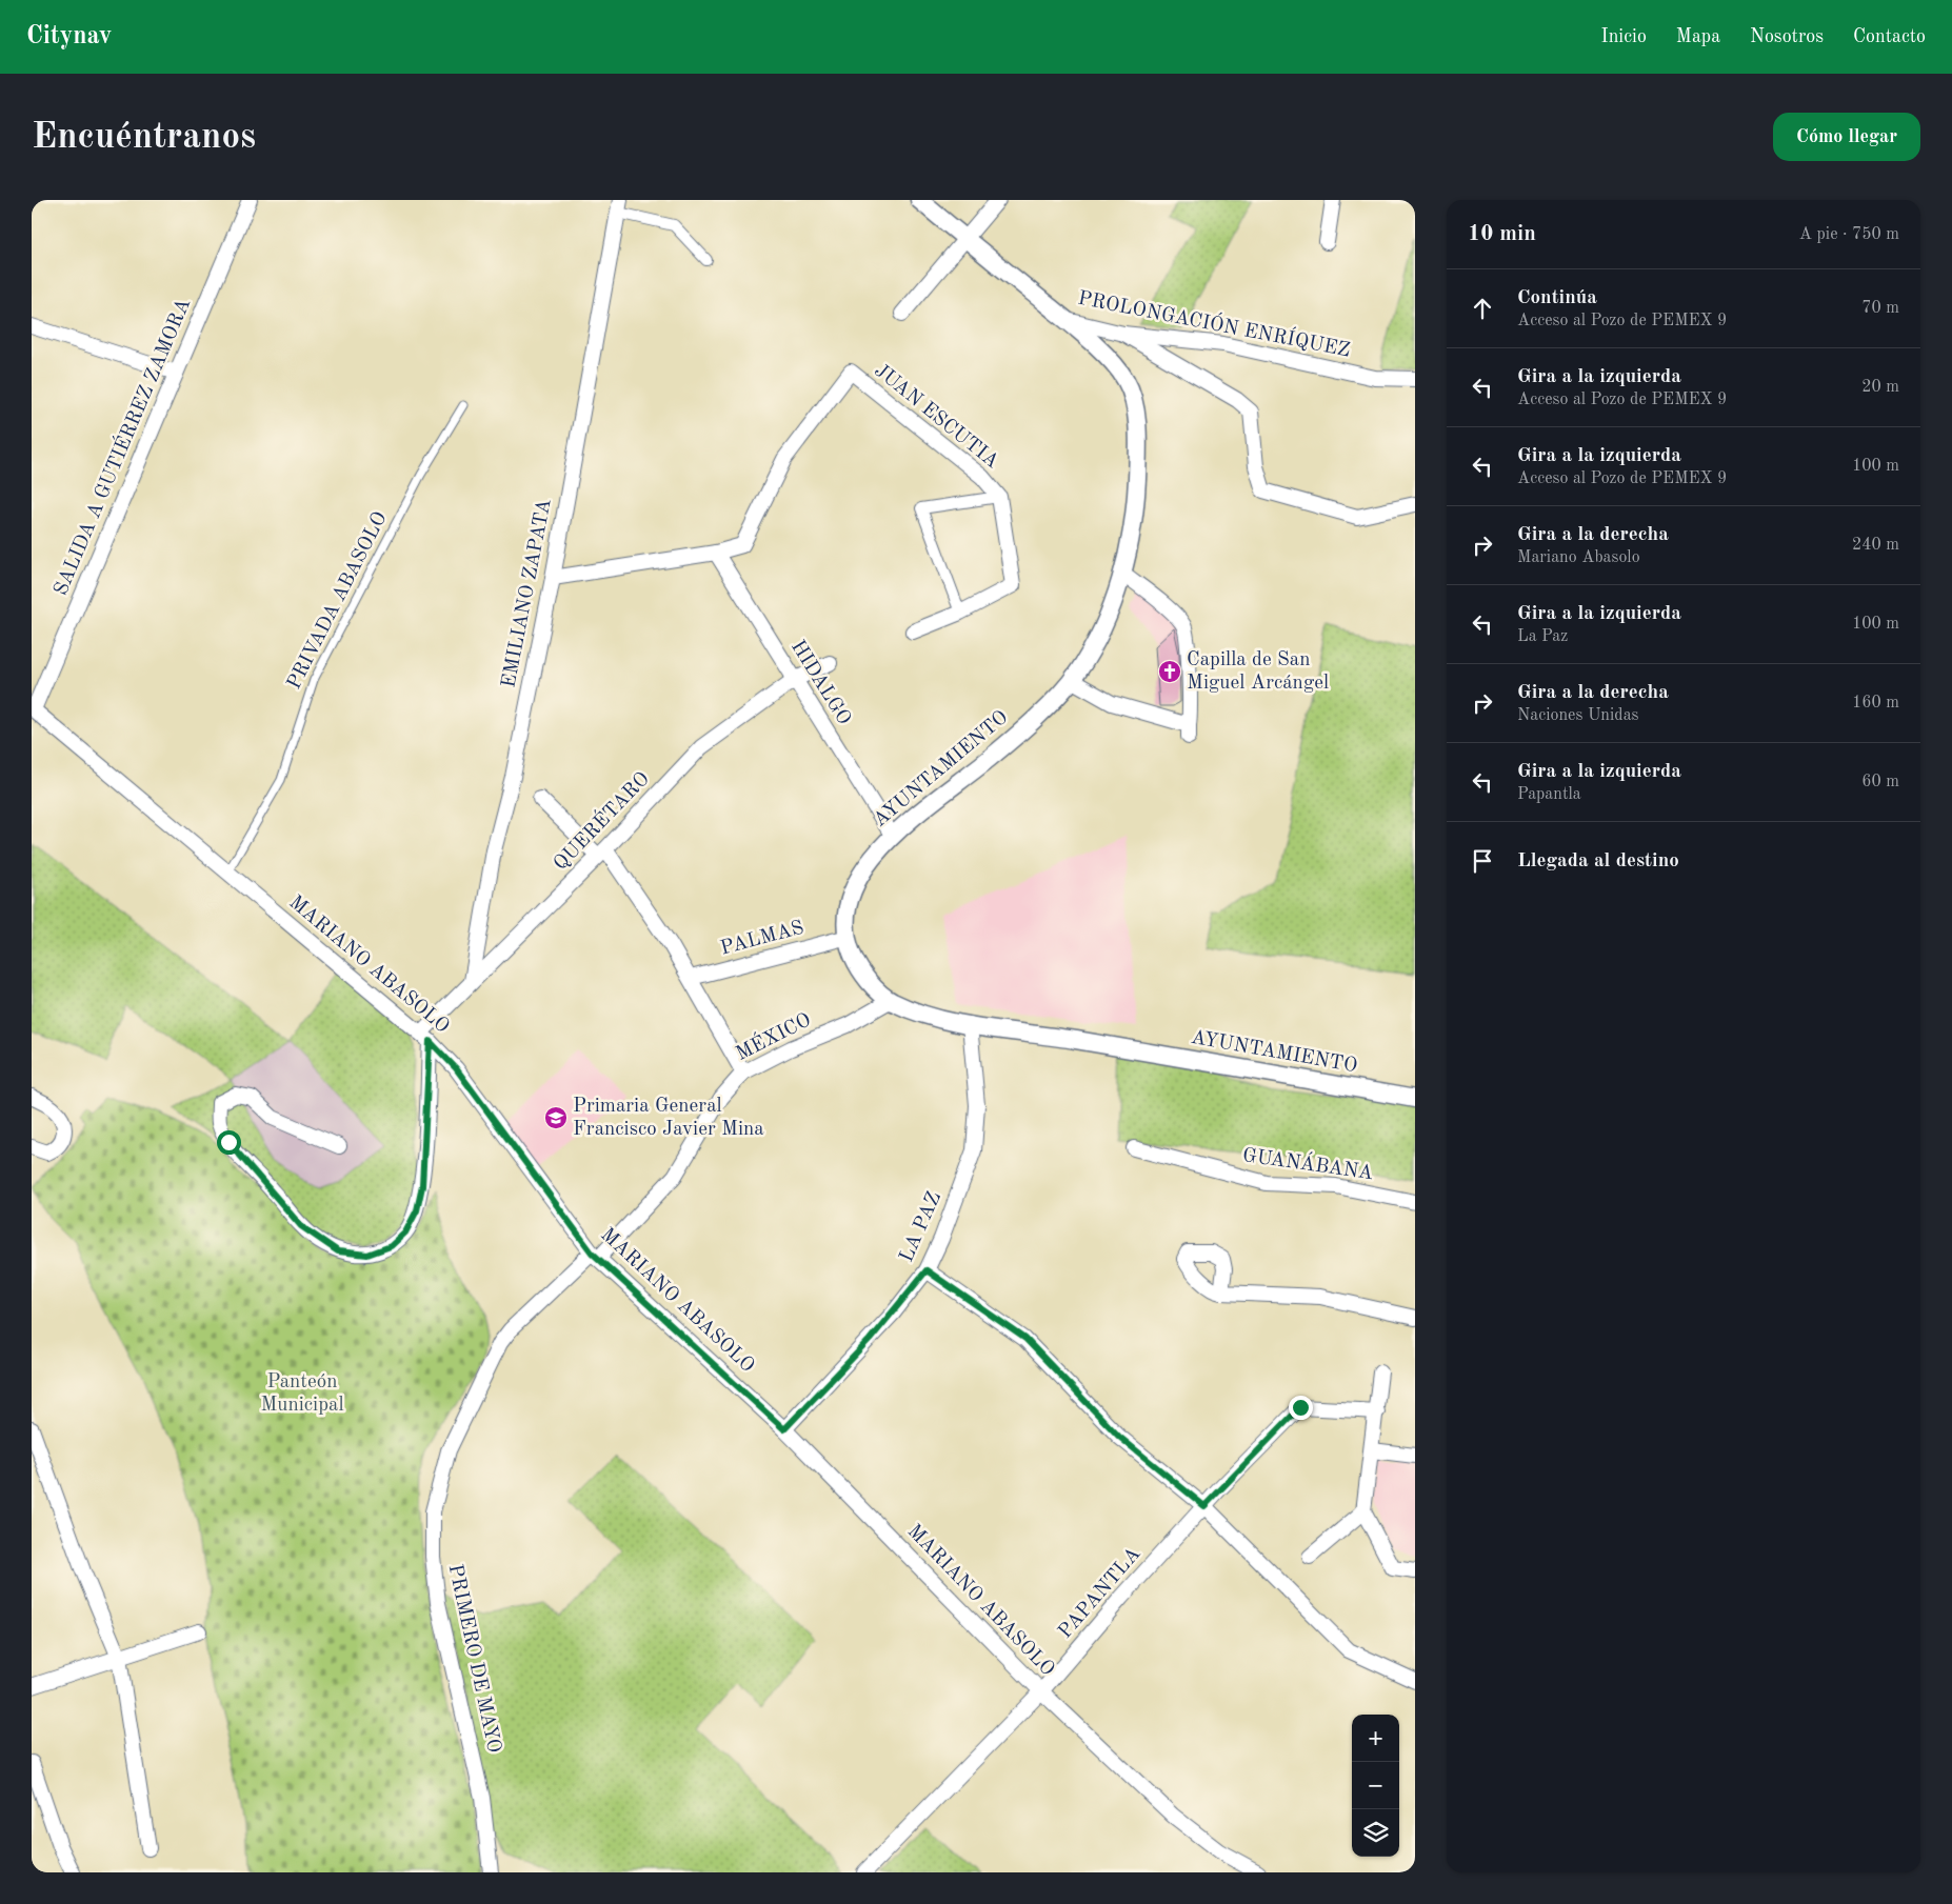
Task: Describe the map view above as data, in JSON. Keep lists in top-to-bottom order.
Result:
{
  "streets": {
    "street": [
      "PROLONGACIÓN ENRÍQUEZ",
      "JUAN ESCUTIA",
      "SALIDA A GUTIÉRREZ ZAMORA",
      "EMILIANO ZAPATA",
      "HIDALGO",
      "AYUNTAMIENTO",
      "QUERÉTARO",
      "PALMAS",
      "MARIANO ABASOLO",
      "MÉXICO",
      "GUANÁBANA",
      "LA PAZ",
      "PAPANTLA",
      "PRIMERO DE MAYO"
    ],
    "lane": ["PRIVADA ABASOLO"]
  },
  "crossings": [
    ["PROLONGACIÓN ENRÍQUEZ", "AYUNTAMIENTO"],
    ["JUAN ESCUTIA", "HIDALGO"],
    ["SALIDA A GUTIÉRREZ ZAMORA", "MARIANO ABASOLO"],
    ["EMILIANO ZAPATA", "QUERÉTARO"],
    ["PRIVADA ABASOLO", "MARIANO ABASOLO"],
    ["HIDALGO", "AYUNTAMIENTO"],
    ["HIDALGO", "QUERÉTARO"],
    ["AYUNTAMIENTO", "PALMAS"],
    ["AYUNTAMIENTO", "MÉXICO"],
    ["AYUNTAMIENTO", "LA PAZ"],
    ["QUERÉTARO", "MARIANO ABASOLO"],
    ["MARIANO ABASOLO", "MÉXICO"],
    ["MARIANO ABASOLO", "LA PAZ"],
    ["MARIANO ABASOLO", "PAPANTLA"],
    ["MARIANO ABASOLO", "PRIMERO DE MAYO"],
    ["MÉXICO", "PRIMERO DE MAYO"]
  ],
  "parks": ["Panteón Municipal"],
  "places": {
    "church": ["Capilla de San Miguel Arcángel"],
    "school or university": ["Primaria General Francisco Javier Mina"]
  },
  "page": {
    "header": "Citynav",
    "nav": [
      "Inicio",
      "Mapa",
      "Nosotros",
      "Contacto"
    ],
    "buttons": "Cómo llegar",
    "title": "Encuéntranos",
    "heading": ["10 min", "A pie · 750 m"],
    "list": [
      ["Continúa", "Acceso al Pozo de PEMEX 9", "70 m"],
      ["Gira a la izquierda", "Acceso al Pozo de PEMEX 9", "20 m"],
      ["Gira a la izquierda", "Acceso al Pozo de PEMEX 9", "100 m"],
      ["Gira a la derecha", "Mariano Abasolo", "240 m"],
      ["Gira a la izquierda", "La Paz", "100 m"],
      ["Gira a la derecha", "Naciones Unidas", "160 m"],
      ["Gira a la izquierda", "Papantla", "60 m"],
      "Llegada al destino"
    ],
    "map_buttons": ["+", "−"]
  }
}
